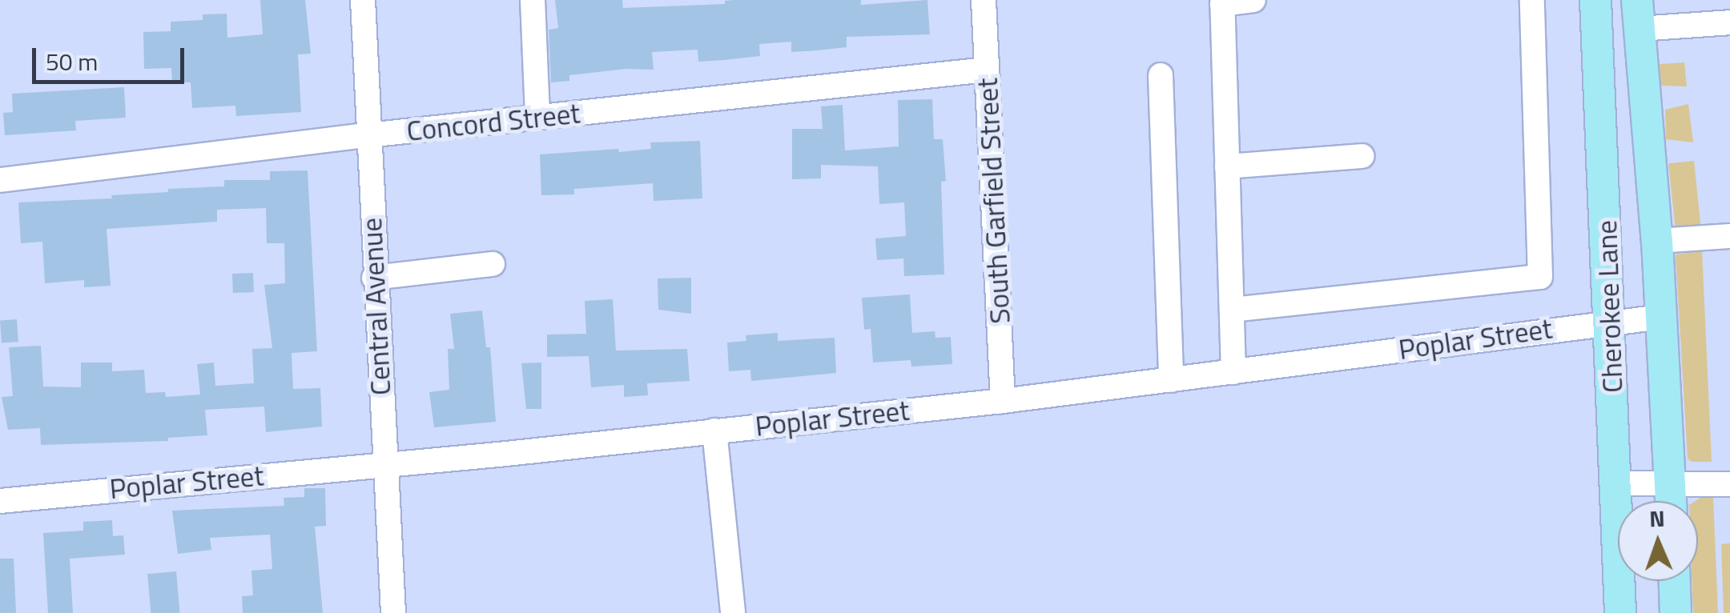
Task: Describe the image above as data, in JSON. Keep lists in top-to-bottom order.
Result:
{
  "streets": {
    "main road": ["Cherokee Lane"],
    "street": [
      "Concord Street",
      "South Garfield Street",
      "Central Avenue",
      "Poplar Street"
    ]
  },
  "crossings": [
    ["Concord Street", "South Garfield Street"],
    ["Concord Street", "Central Avenue"],
    ["South Garfield Street", "Poplar Street"],
    ["Central Avenue", "Poplar Street"],
    ["Cherokee Lane", "Poplar Street"]
  ],
  "scale_bar": "50 m",
  "north": "top"
}
